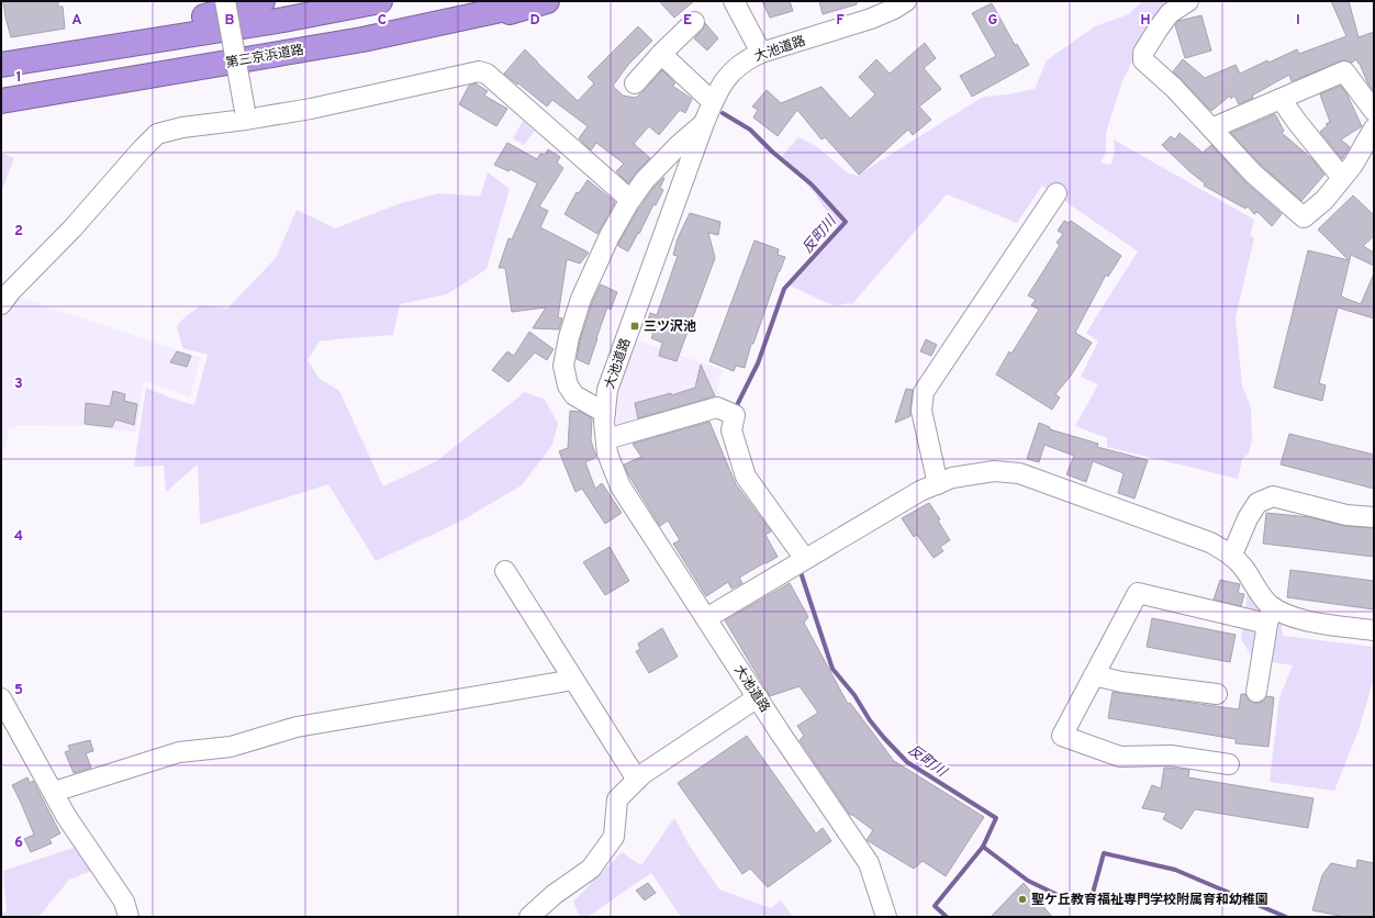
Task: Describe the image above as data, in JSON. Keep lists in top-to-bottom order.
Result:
{
  "streets": {
    "highway": ["第三京浜道路"],
    "street": ["大池道路"]
  },
  "water": ["反町川"],
  "places": {
    "transit": ["三ツ沢池"],
    "other": ["聖ケ丘教育福祉専門学校附属育和幼稚園"]
  },
  "grid": {
    "columns": [
      "A",
      "B",
      "C",
      "D",
      "E",
      "F",
      "G",
      "H",
      "I"
    ],
    "rows": [
      "1",
      "2",
      "3",
      "4",
      "5",
      "6"
    ]
  }
}
